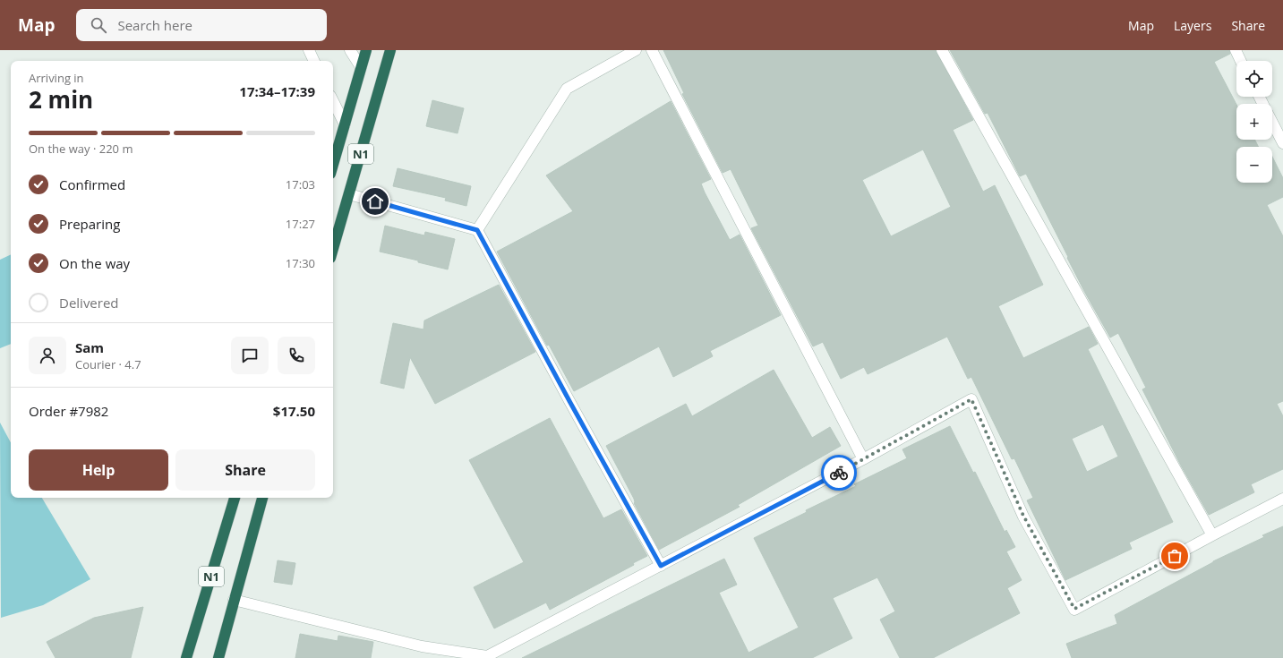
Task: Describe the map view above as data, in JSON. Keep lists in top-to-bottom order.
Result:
{
  "streets": {
    "highway": ["N1"]
  },
  "page": {
    "header": "Map",
    "search": "Search here",
    "nav": ["Map", "Layers", "Share"],
    "map_buttons": ["+", "−"],
    "heading": ["2 min", "Arriving in", "17:34–17:39"],
    "panel": [
      "Sam",
      "Courier · 4.7",
      "Order #7982",
      "$17.50"
    ],
    "bar": "On the way · 220 m",
    "list": [
      ["Confirmed", "17:03"],
      ["Preparing", "17:27"],
      ["On the way", "17:30"],
      "Delivered"
    ],
    "buttons": ["Help", "Share"]
  }
}
